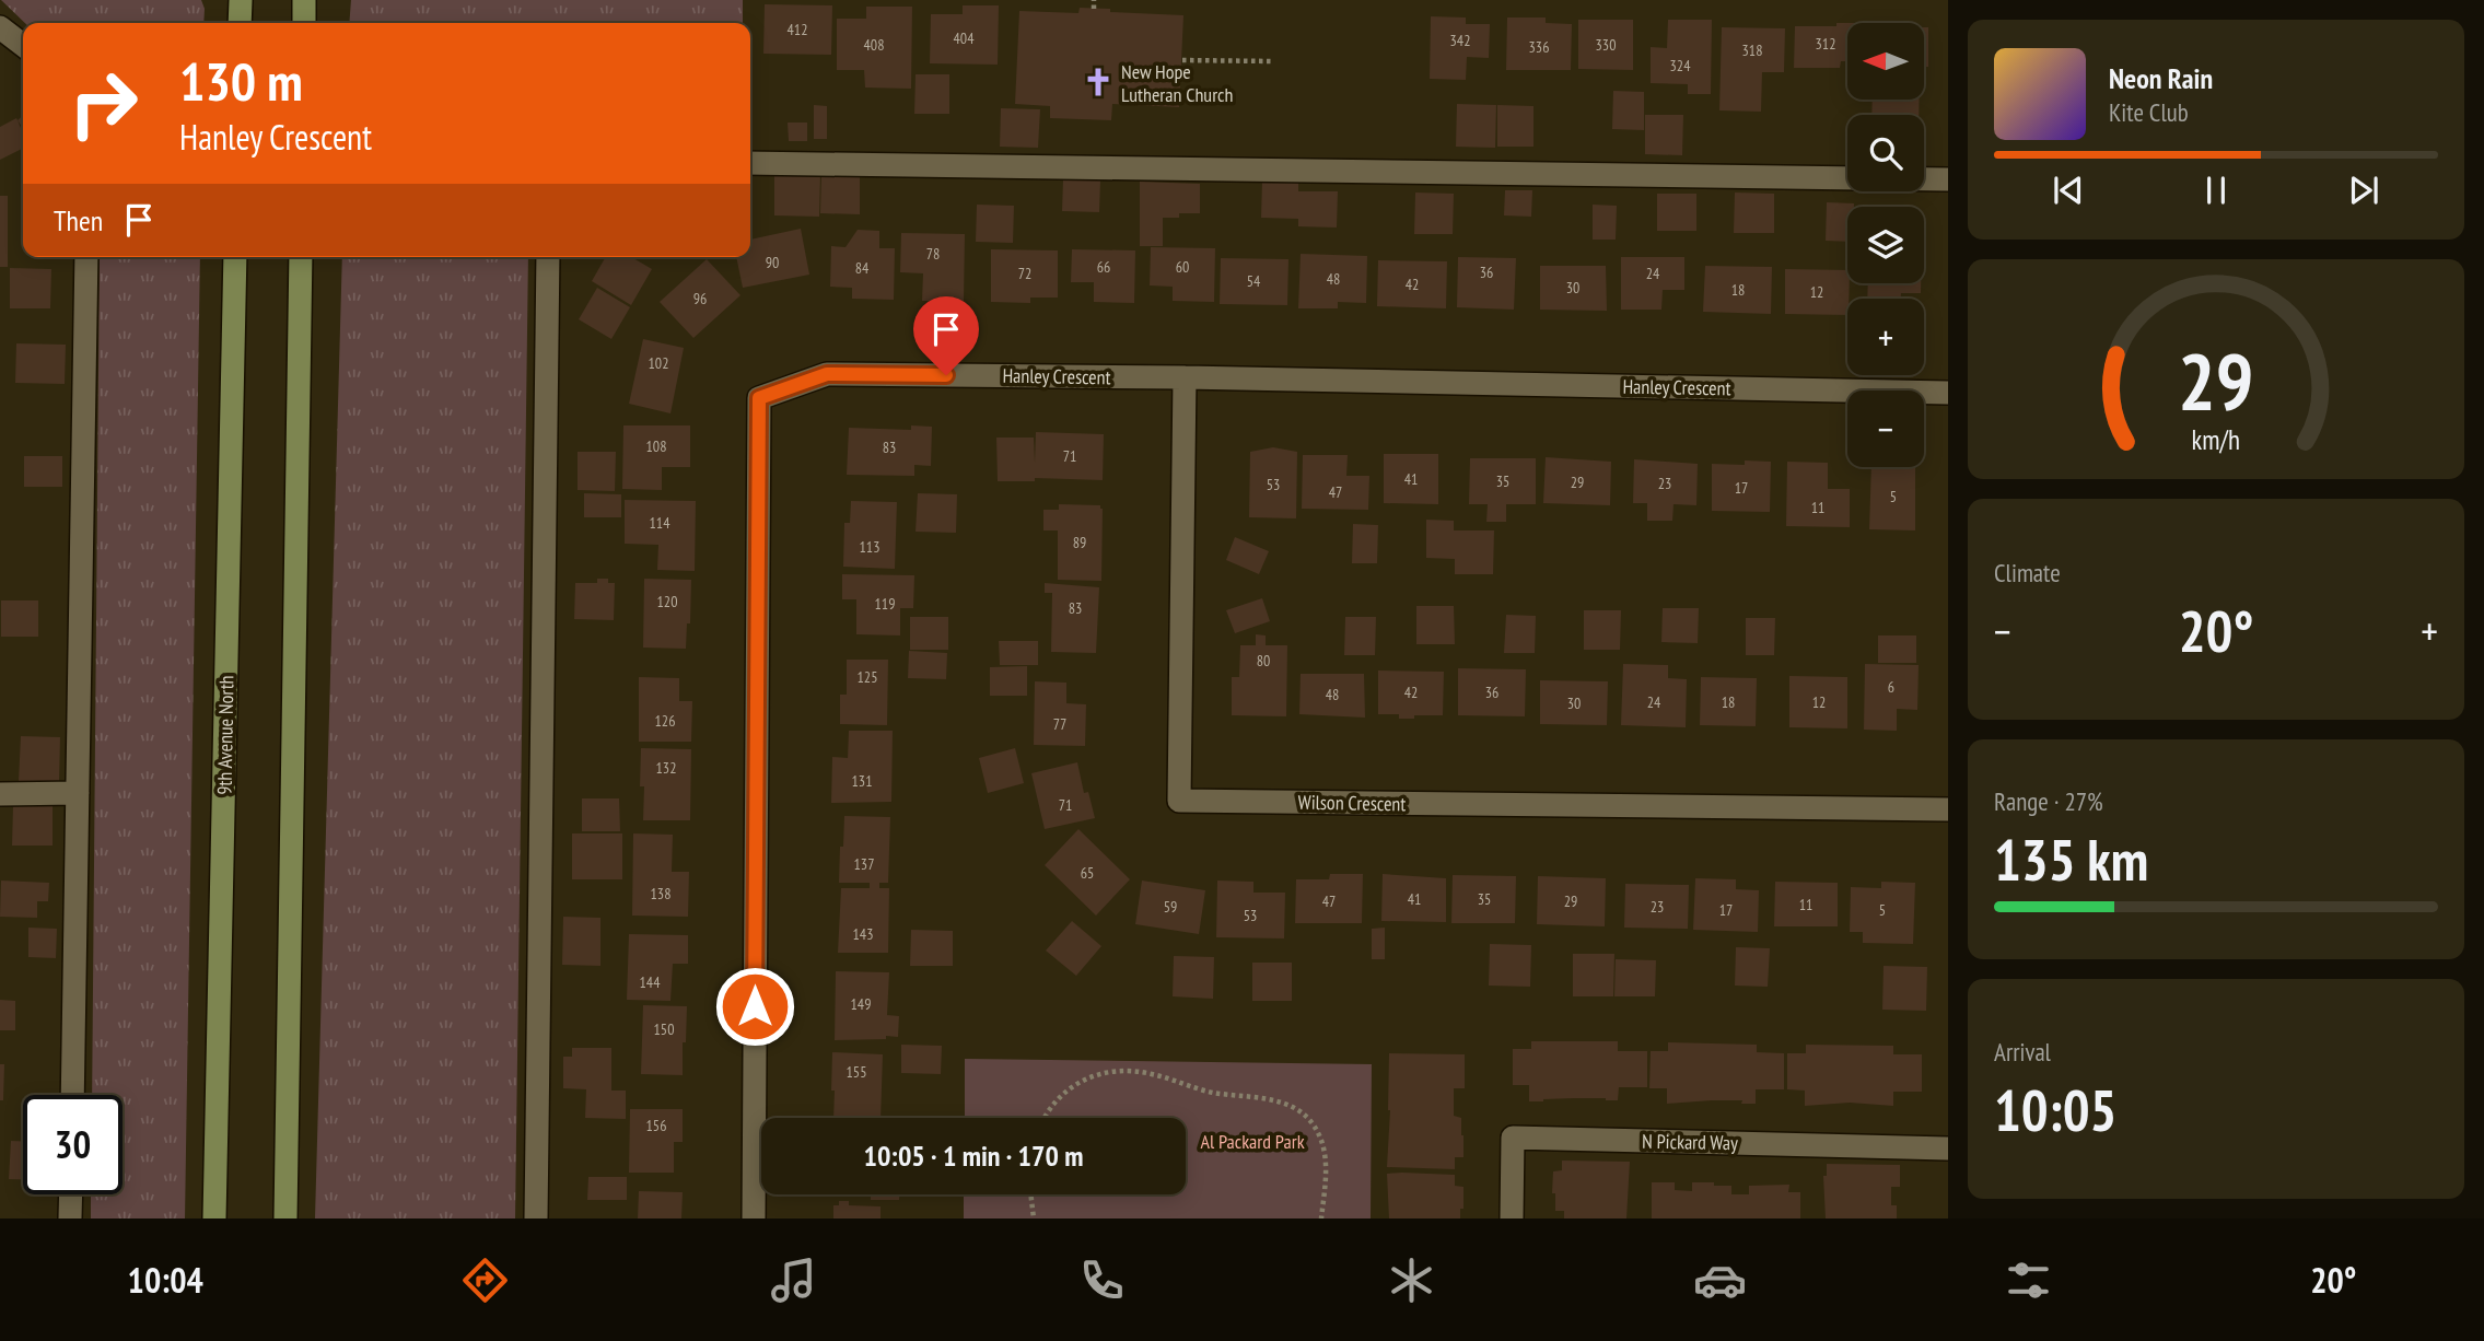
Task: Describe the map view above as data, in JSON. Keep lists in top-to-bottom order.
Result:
{
  "streets": {
    "main road": ["9th Avenue North"],
    "street": ["Hanley Crescent", "Wilson Crescent", "N Pickard Way"]
  },
  "crossings": [
    ["Hanley Crescent", "Wilson Crescent"]
  ],
  "parks": ["Al Packard Park"],
  "places": {
    "church": ["New Hope Lutheran Church"]
  },
  "house_numbers": [
    "412",
    "404",
    "342",
    "312",
    "408",
    "330",
    "336",
    "318",
    "324",
    "78",
    "90",
    "66",
    "60",
    "84",
    "36",
    "72",
    "24",
    "48",
    "54",
    "42",
    "30",
    "18",
    "12",
    "96",
    "102",
    "108",
    "83",
    "71",
    "41",
    "35",
    "29",
    "23",
    "53",
    "17",
    "47",
    "5",
    "11",
    "114",
    "89",
    "113",
    "120",
    "119",
    "83",
    "80",
    "125",
    "6",
    "42",
    "36",
    "48",
    "24",
    "18",
    "12",
    "30",
    "126",
    "77",
    "132",
    "131",
    "71",
    "137",
    "65",
    "138",
    "41",
    "35",
    "47",
    "29",
    "11",
    "59",
    "23",
    "17",
    "5",
    "53",
    "143",
    "144",
    "149",
    "150",
    "155",
    "156"
  ],
  "north": "left",
  "page": {
    "map_buttons": ["+", "−"],
    "turn": ["130 m", "Hanley Crescent"],
    "song": ["Neon Rain", "Kite Club"],
    "then": "Then",
    "tile": [
      "Climate",
      ["Range · 27%", "135 km"],
      ["Arrival", "10:05"]
    ],
    "heat": ["−", "20°", "+"],
    "limit": "30",
    "trip": "10:05 · 1 min · 170 m",
    "tabs": ["10:04", "20°"],
    "gauge": ["29", "km/h"]
  }
}
